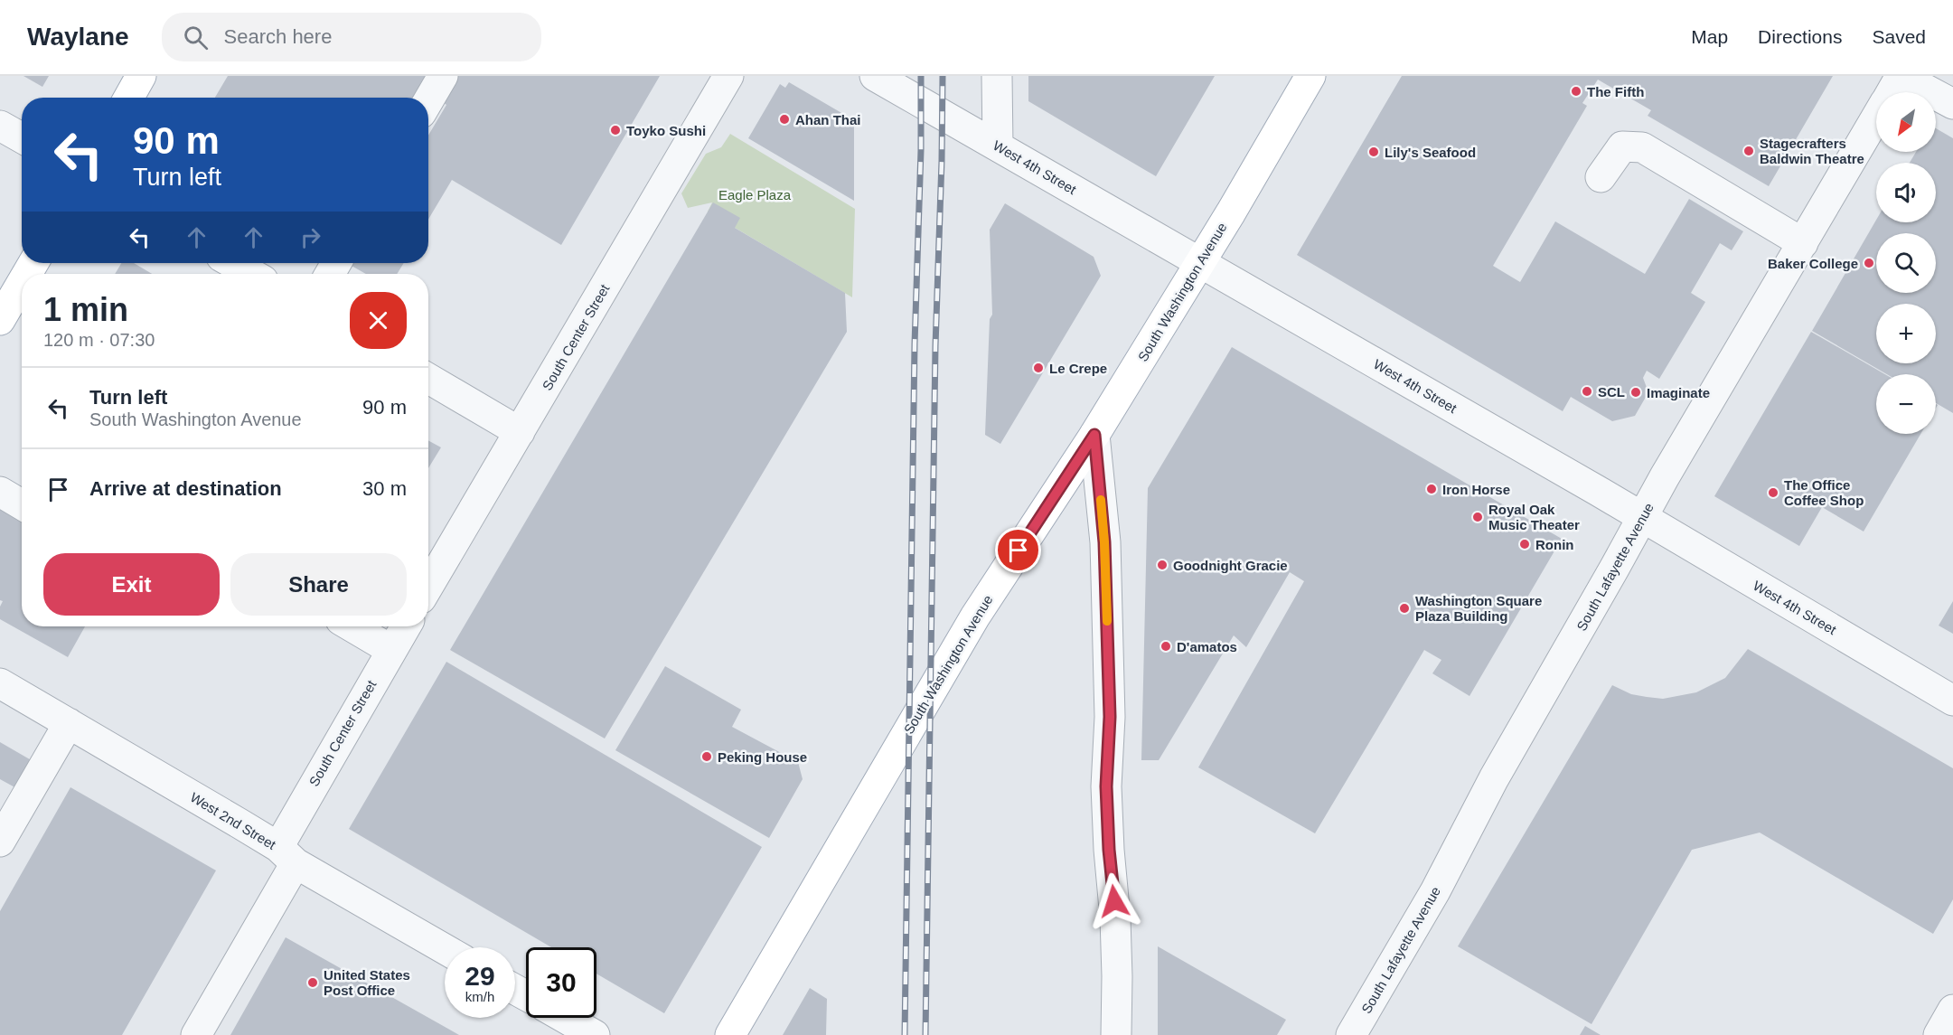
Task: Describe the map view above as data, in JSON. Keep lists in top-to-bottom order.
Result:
{
  "streets": {
    "main road": ["South Washington Avenue"],
    "street": [
      "West 4th Street",
      "South Center Street",
      "South Lafayette Avenue",
      "West 2nd Street"
    ]
  },
  "crossings": [
    ["West 4th Street", "South Washington Avenue"],
    ["West 4th Street", "South Lafayette Avenue"],
    ["South Center Street", "West 2nd Street"]
  ],
  "parks": ["Eagle Plaza"],
  "places": [
    "The Fifth",
    "Ahan Thai",
    "Toyko Sushi",
    "Stagecrafters Baldwin Theatre",
    "Lily's Seafood",
    "Baker College",
    "Le Crepe",
    "SCL",
    "Imaginate",
    "Iron Horse",
    "The Office Coffee Shop",
    "Royal Oak Music Theater",
    "Ronin",
    "Goodnight Gracie",
    "Washington Square Plaza Building",
    "D'amatos",
    "Peking House",
    "United States Post Office"
  ],
  "north": "bottom left",
  "page": {
    "header": "Waylane",
    "search": "Search here",
    "nav": ["Map", "Directions", "Saved"],
    "map_buttons": ["+", "−"],
    "turn": ["90 m", "Turn left"],
    "heading": ["1 min", "120 m · 07:30"],
    "list": [
      {
        "name": "Turn left",
        "note": "South Washington Avenue",
        "value": "90 m"
      },
      {
        "name": "Arrive at destination",
        "value": "30 m"
      }
    ],
    "buttons": ["Exit", "Share"],
    "speed": "29 km/h",
    "limit": "30"
  }
}
